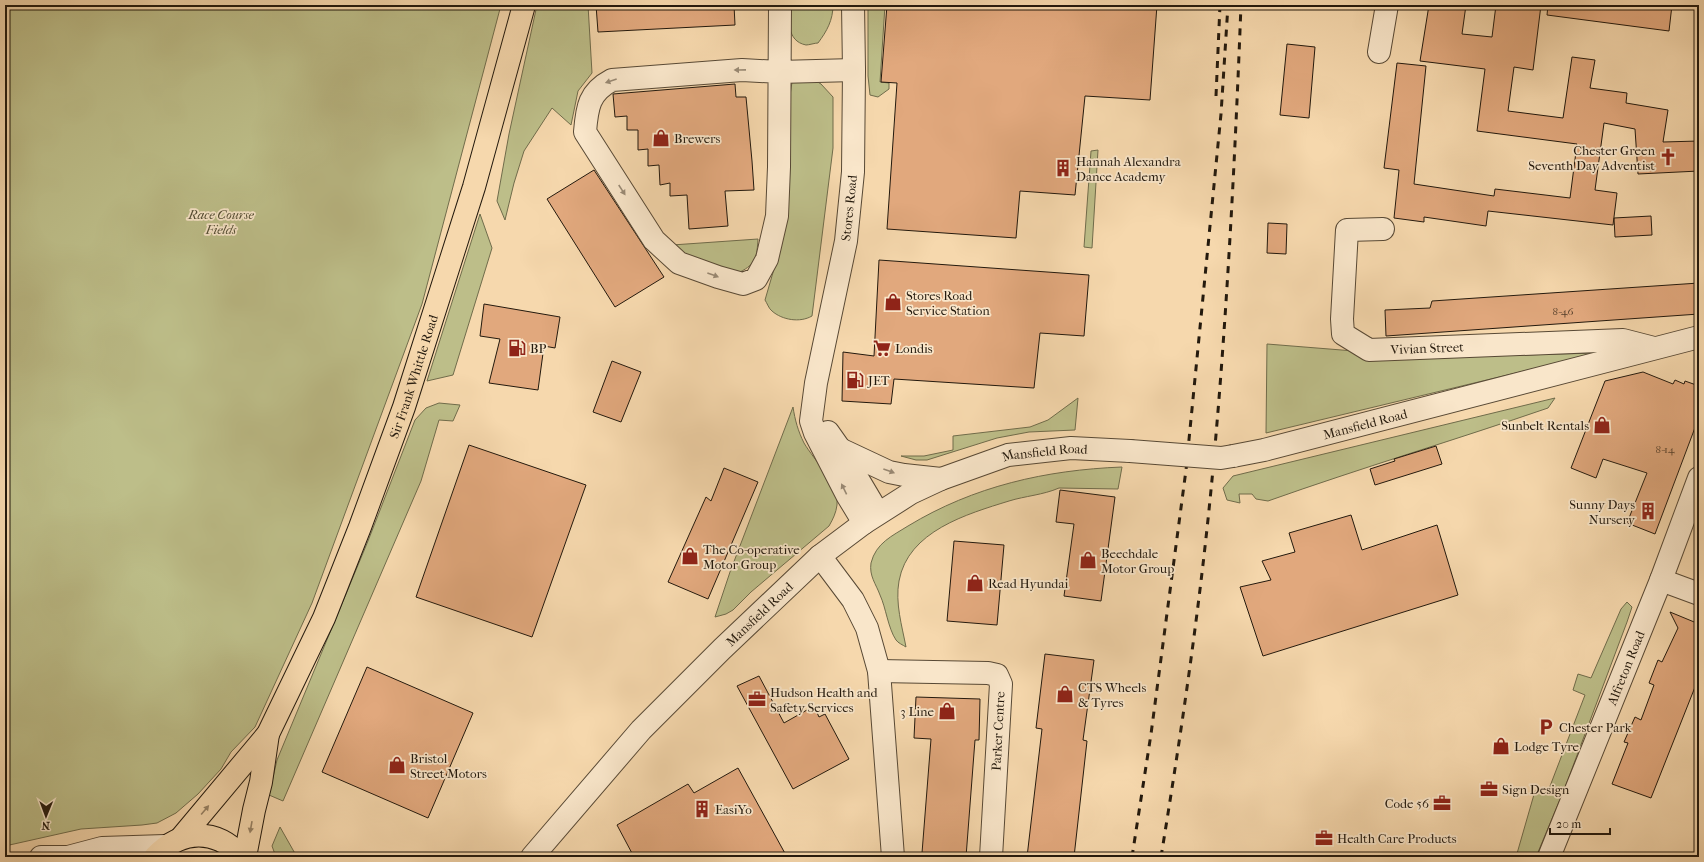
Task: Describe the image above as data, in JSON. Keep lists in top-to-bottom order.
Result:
{
  "streets": {
    "highway": ["Sir Frank Whittle Road"],
    "street": [
      "Stores Road",
      "Vivian Street",
      "Mansfield Road",
      "Alfreton Road",
      "Parker Centre"
    ]
  },
  "crossings": [
    ["Stores Road", "Mansfield Road"],
    ["Vivian Street", "Mansfield Road"]
  ],
  "parks": ["Race Course Fields"],
  "places": {
    "shop": [
      "Brewers",
      "Stores Road Service Station",
      "Sunbelt Rentals",
      "The Co-operative Motor Group",
      "Beechdale Motor Group",
      "Read Hyundai",
      "CTS Wheels & Tyres",
      "3 Line",
      "Lodge Tyre",
      "Bristol Street Motors"
    ],
    "church": ["Chester Green Seventh Day Adventist"],
    "building": ["Hannah Alexandra Dance Academy", "Sunny Days Nursery", "EasiYo"],
    "fuel station": ["BP", "JET"],
    "supermarket": ["Londis"],
    "office": [
      "Hudson Health and Safety Services",
      "Sign Design",
      "Code 56",
      "Health Care Products"
    ],
    "parking": ["Chester Park"]
  },
  "house_numbers": ["8-46", "8-14"],
  "scale_bar": "20 m",
  "north": "bottom"
}
